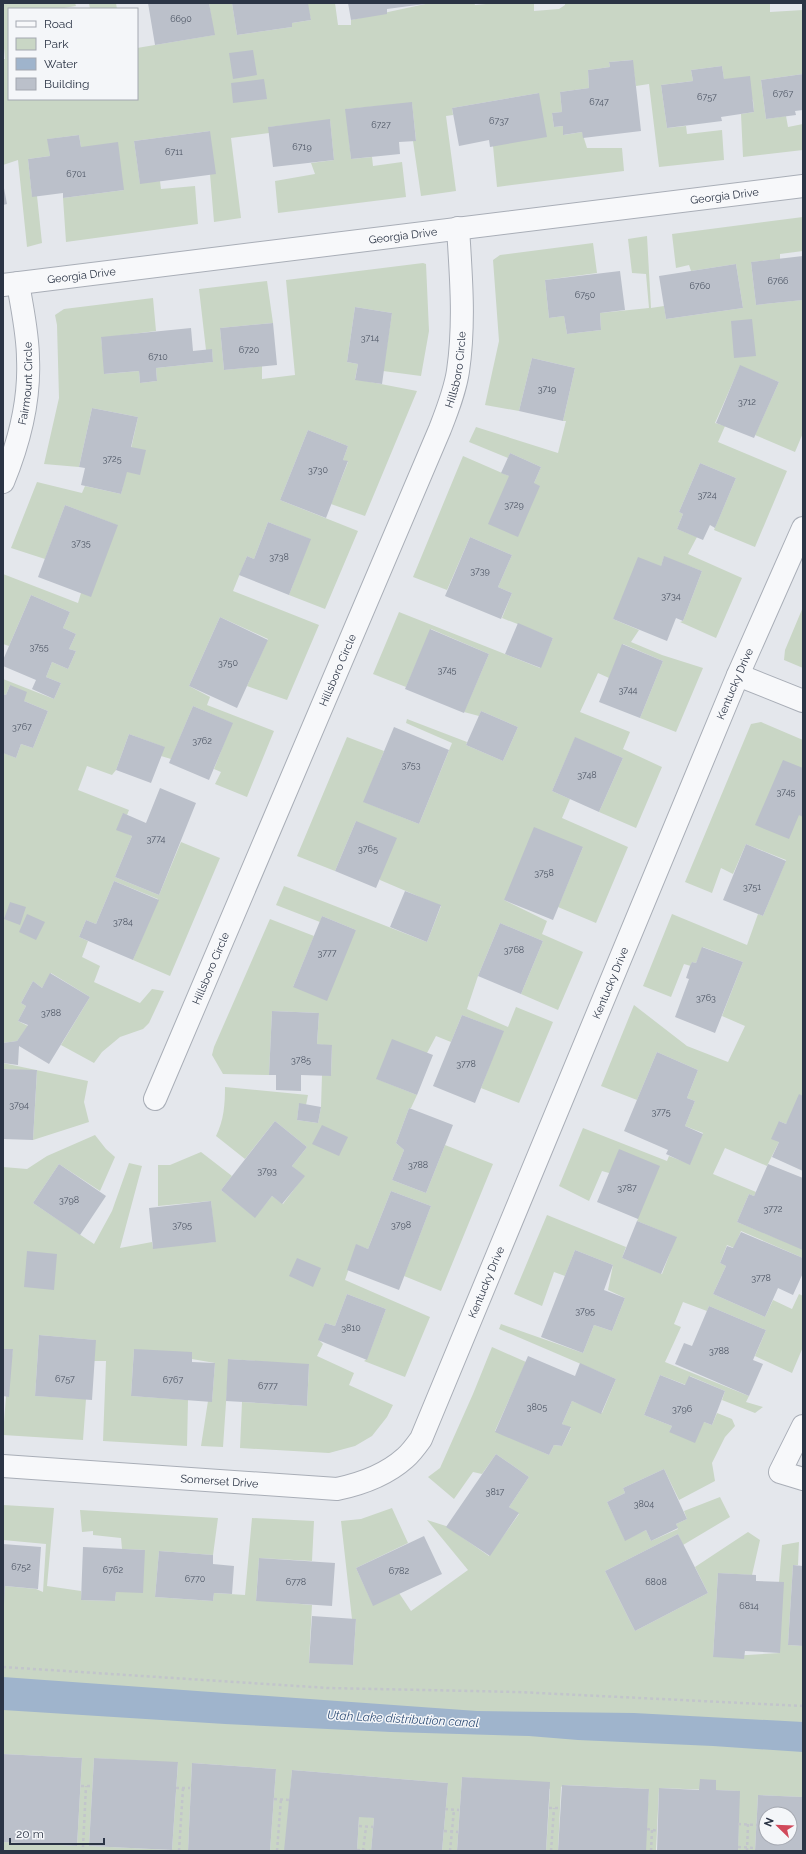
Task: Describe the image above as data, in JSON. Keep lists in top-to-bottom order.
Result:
{
  "streets": {
    "street": [
      "Georgia Drive",
      "Hillsboro Circle",
      "Fairmount Circle",
      "Kentucky Drive",
      "Somerset Drive"
    ]
  },
  "crossings": [
    ["Georgia Drive", "Hillsboro Circle"],
    ["Georgia Drive", "Fairmount Circle"],
    ["Kentucky Drive", "Somerset Drive"]
  ],
  "water": ["Utah Lake distribution canal"],
  "house_numbers": [
    "6690",
    "6767",
    "6757",
    "6747",
    "6737",
    "6727",
    "6719",
    "6711",
    "6701",
    "6766",
    "6760",
    "6750",
    "3714",
    "6720",
    "6710",
    "3719",
    "3712",
    "3725",
    "3730",
    "3724",
    "3729",
    "3735",
    "3738",
    "3739",
    "3734",
    "3755",
    "3750",
    "3745",
    "3744",
    "3767",
    "3762",
    "3753",
    "3748",
    "3745",
    "3774",
    "3765",
    "3758",
    "3751",
    "3784",
    "3768",
    "3777",
    "3763",
    "3788",
    "3785",
    "3778",
    "3794",
    "3775",
    "3788",
    "3793",
    "3787",
    "3798",
    "3772",
    "3795",
    "3798",
    "3778",
    "3795",
    "3810",
    "3788",
    "6757",
    "6767",
    "6777",
    "3805",
    "3796",
    "3817",
    "3804",
    "6752",
    "6762",
    "6782",
    "6770",
    "6778",
    "6808",
    "6814"
  ],
  "legend": [
    "Road",
    "Park",
    "Water",
    "Building"
  ],
  "scale_bar": "20 m",
  "north": "top left"
}
